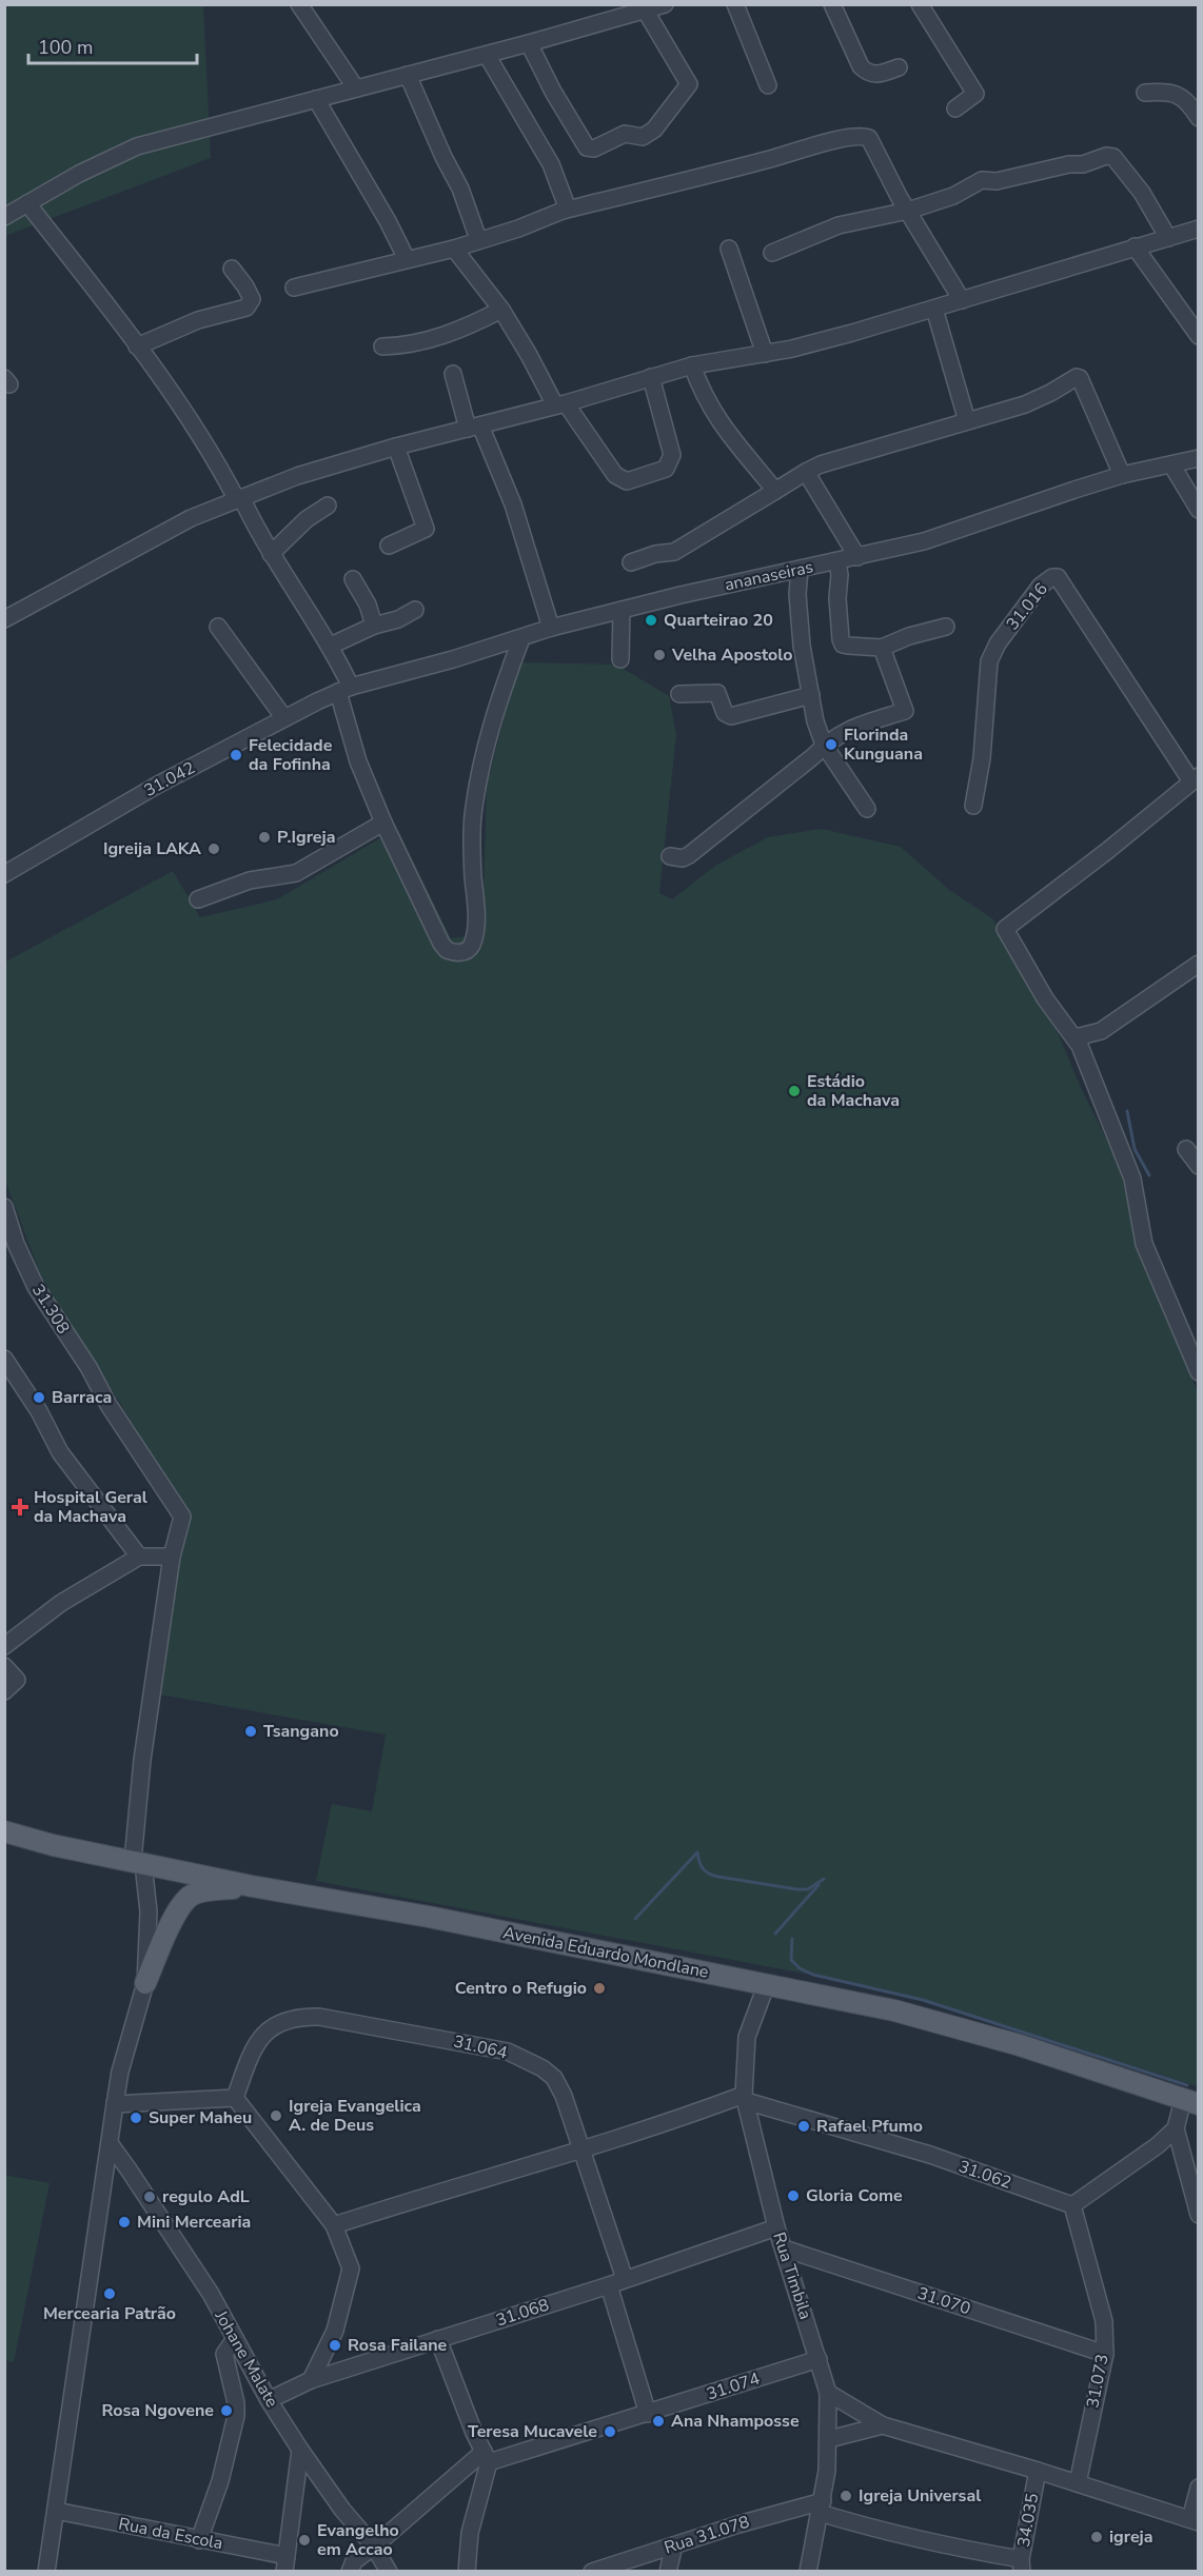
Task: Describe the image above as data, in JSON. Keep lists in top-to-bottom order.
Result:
{
  "streets": {
    "main road": ["Avenida Eduardo Mondlane"],
    "street": [
      "ananaseiras",
      "31.016",
      "31.042",
      "31.308",
      "31.064",
      "31.062",
      "Rua Timbila",
      "31.070",
      "31.068",
      "Johane Malate",
      "31.073",
      "31.074",
      "34.035",
      "Rua da Escola",
      "Rua 31.078"
    ]
  },
  "crossings": [
    ["ananaseiras", "31.042"],
    ["31.308", "Avenida Eduardo Mondlane"],
    ["31.308", "Johane Malate"],
    ["31.308", "Rua da Escola"],
    ["Avenida Eduardo Mondlane", "Rua Timbila"],
    ["31.064", "31.068"],
    ["31.062", "Rua Timbila"],
    ["31.062", "31.073"],
    ["Rua Timbila", "31.070"],
    ["Rua Timbila", "31.068"],
    ["Rua Timbila", "31.074"],
    ["Rua Timbila", "Rua 31.078"],
    ["31.070", "31.073"],
    ["31.068", "Johane Malate"],
    ["Johane Malate", "31.074"]
  ],
  "places": {
    "other": [
      "Quarteirao 20",
      "Velha Apostolo",
      "Florinda Kunguana",
      "Felecidade da Fofinha",
      "P.Igreja",
      "Igreija LAKA",
      "Estádio da Machava",
      "Barraca",
      "Tsangano",
      "Centro o Refugio",
      "Igreja Evangelica A. de Deus",
      "Super Maheu",
      "Rafael Pfumo",
      "Gloria Come",
      "regulo AdL",
      "Mini Mercearia",
      "Mercearia Patrão",
      "Rosa Failane",
      "Rosa Ngovene",
      "Ana Nhamposse",
      "Teresa Mucavele",
      "Igreja Universal",
      "igreja",
      "Evangelho em Accao"
    ],
    "health": ["Hospital Geral da Machava"]
  },
  "scale_bar": "100 m"
}
